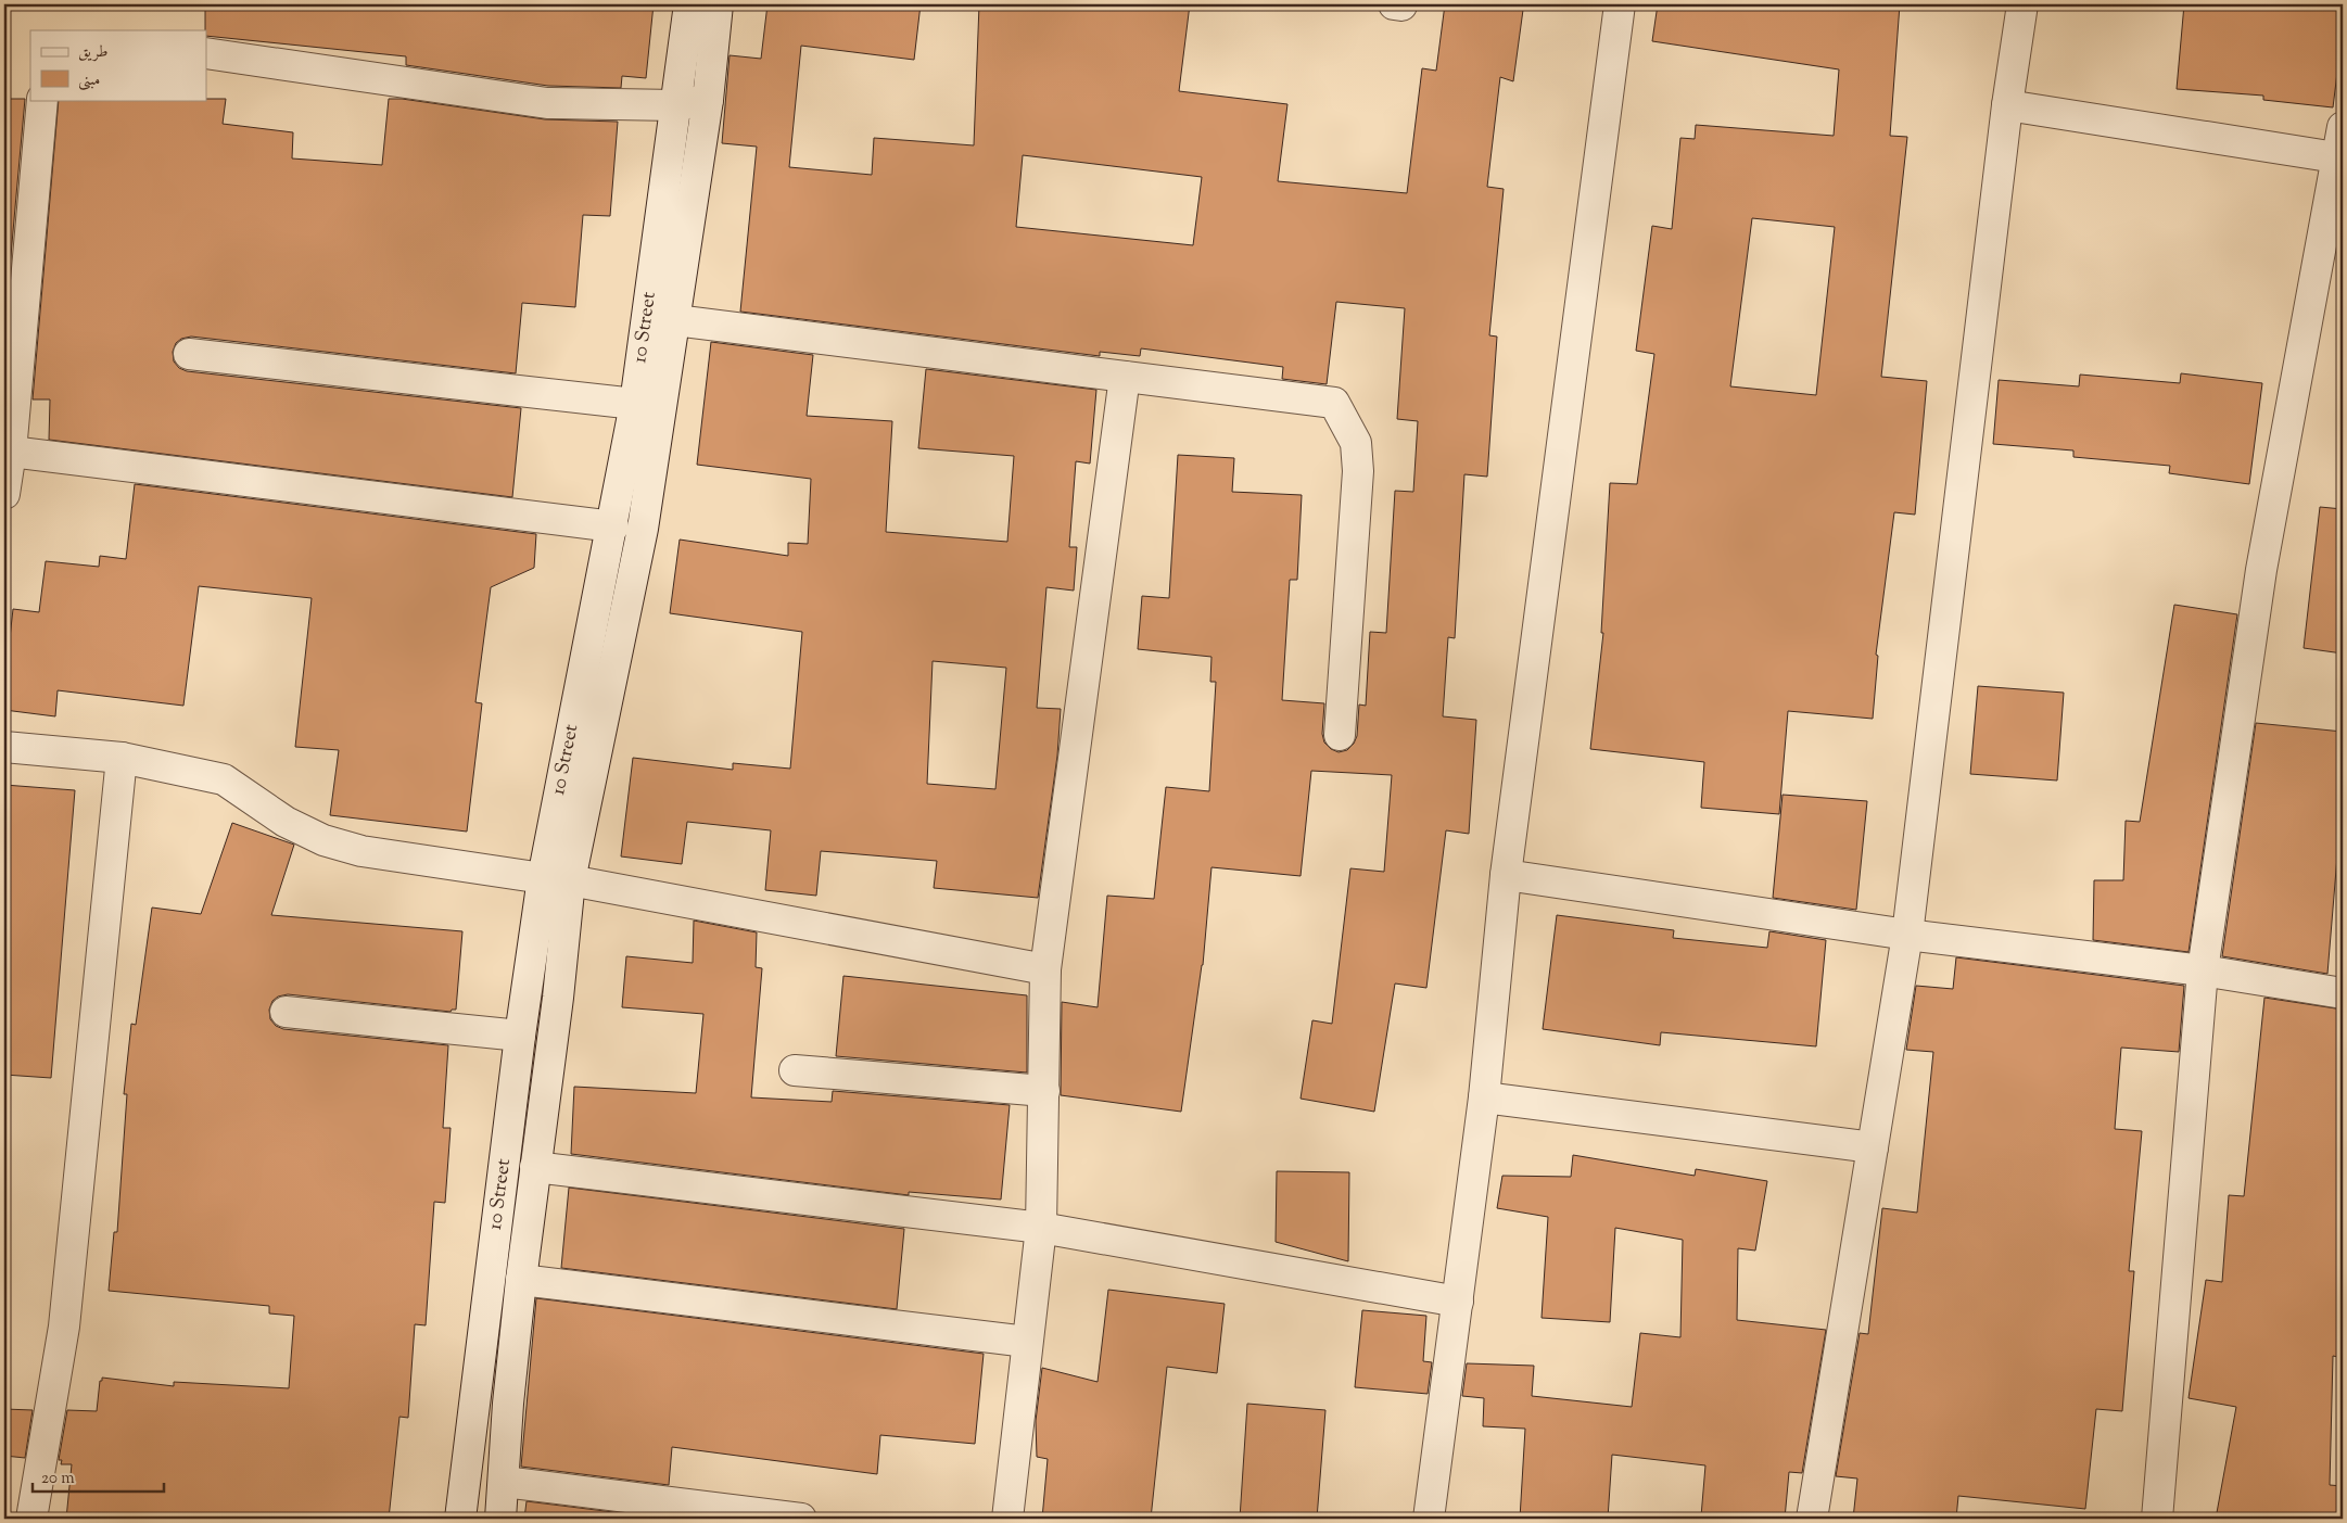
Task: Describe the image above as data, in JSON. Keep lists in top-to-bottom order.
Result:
{
  "streets": {
    "street": ["10 Street"]
  },
  "legend": ["طريق", "مبنى"],
  "scale_bar": "20 m"
}
